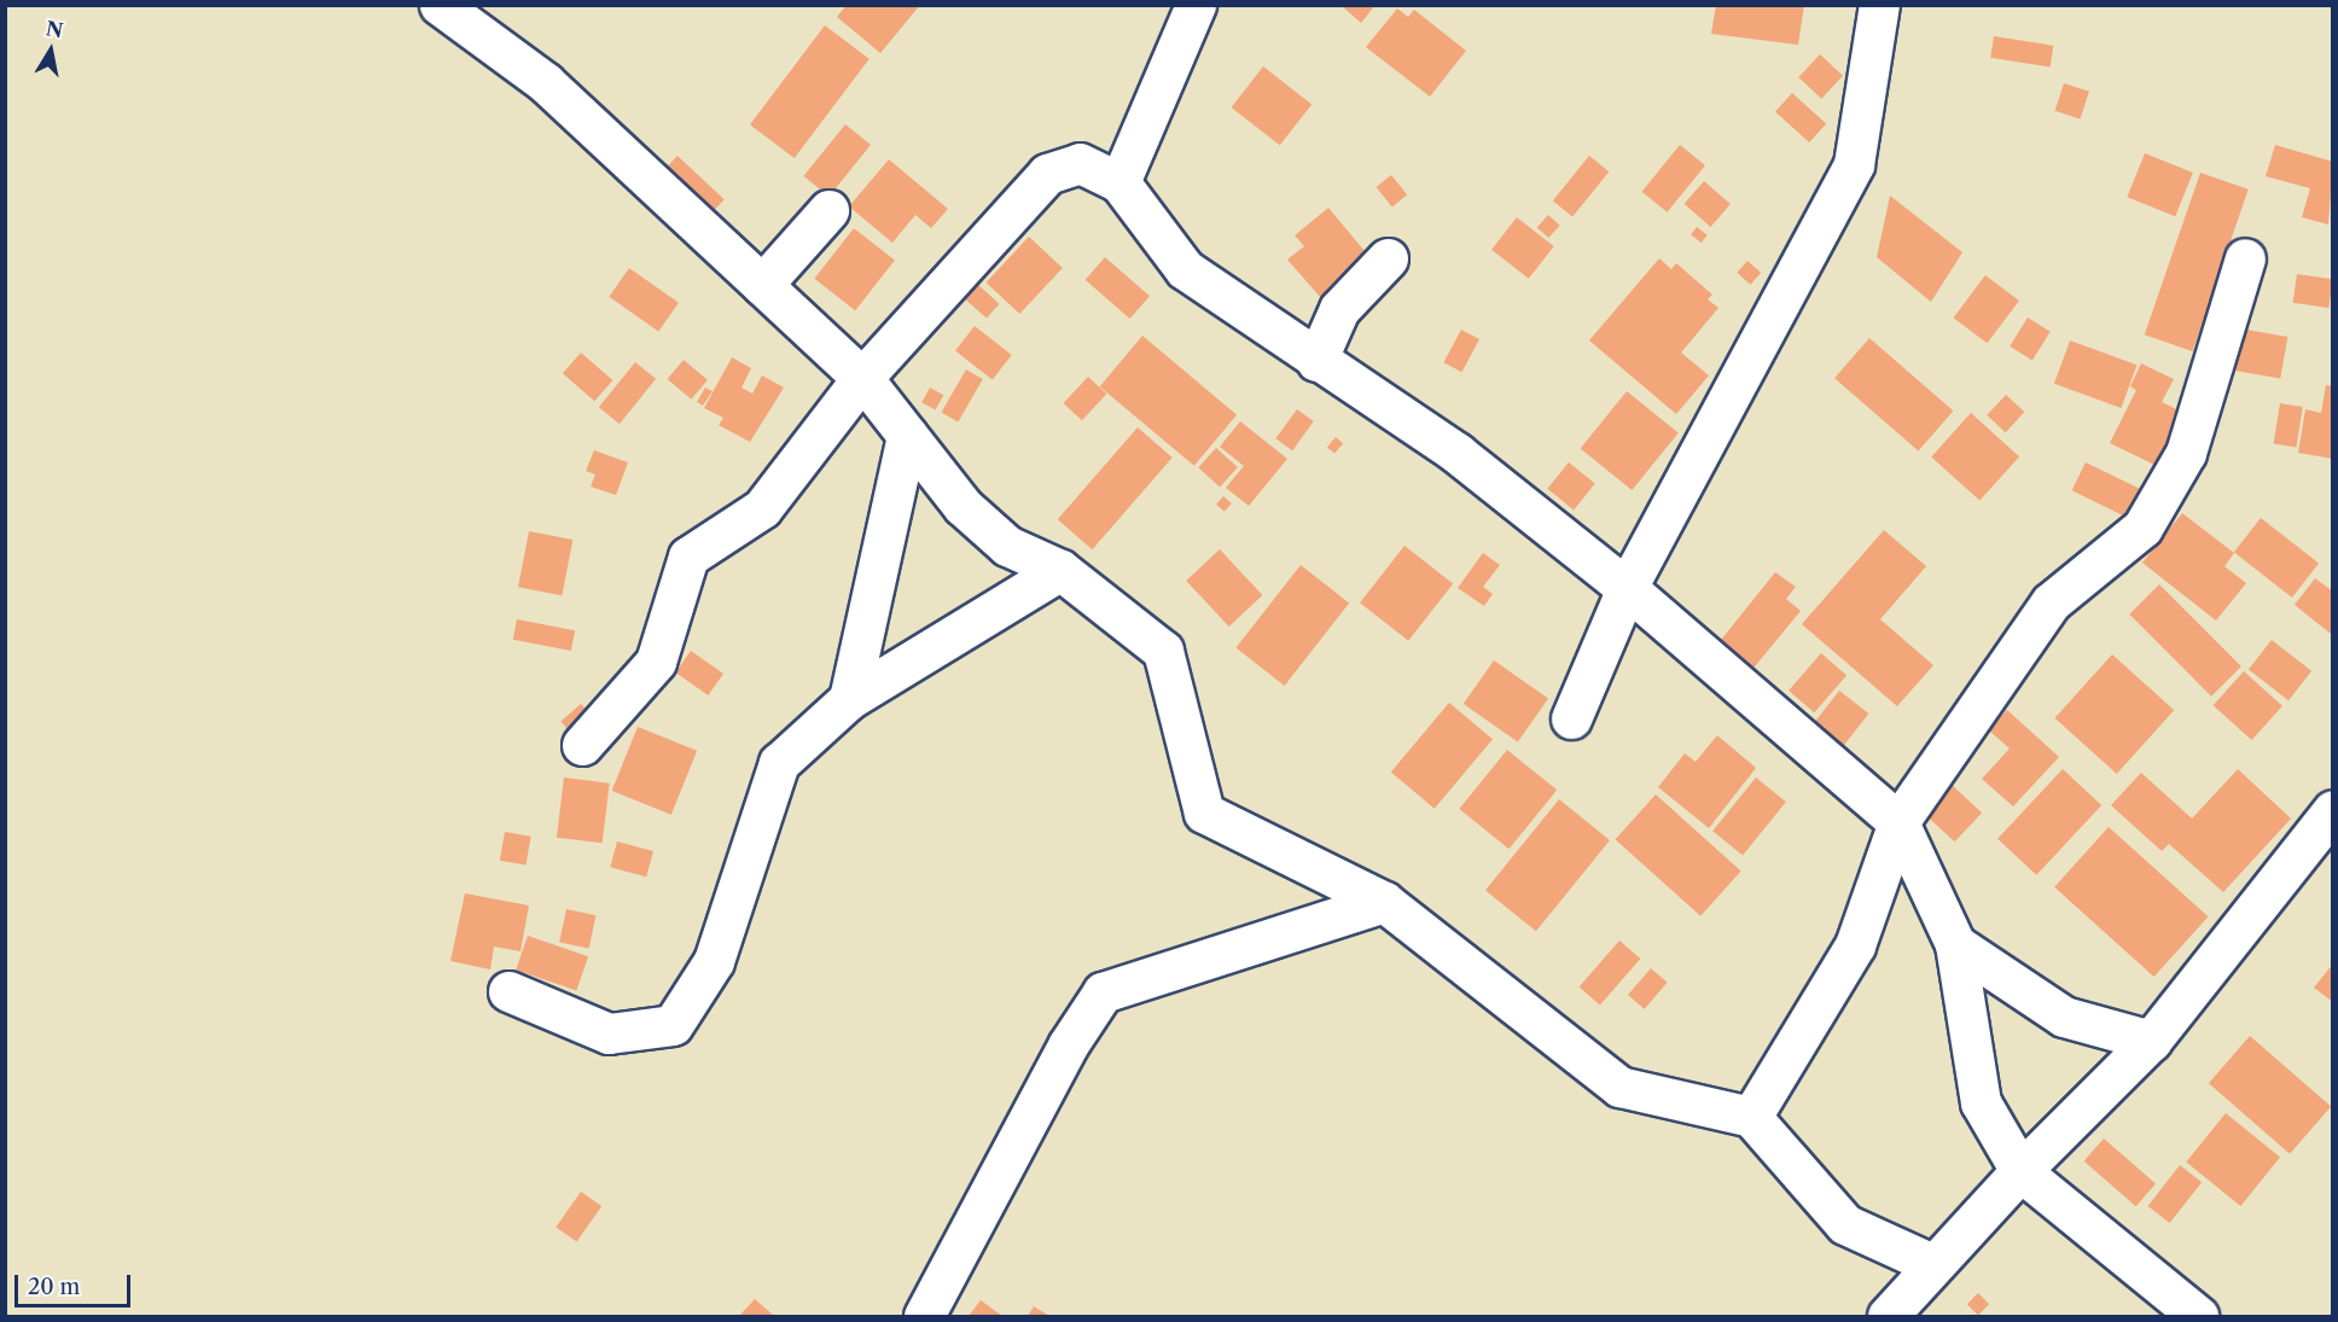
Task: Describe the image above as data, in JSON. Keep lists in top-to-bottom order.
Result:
{
  "scale_bar": "20 m",
  "north": "top"
}
